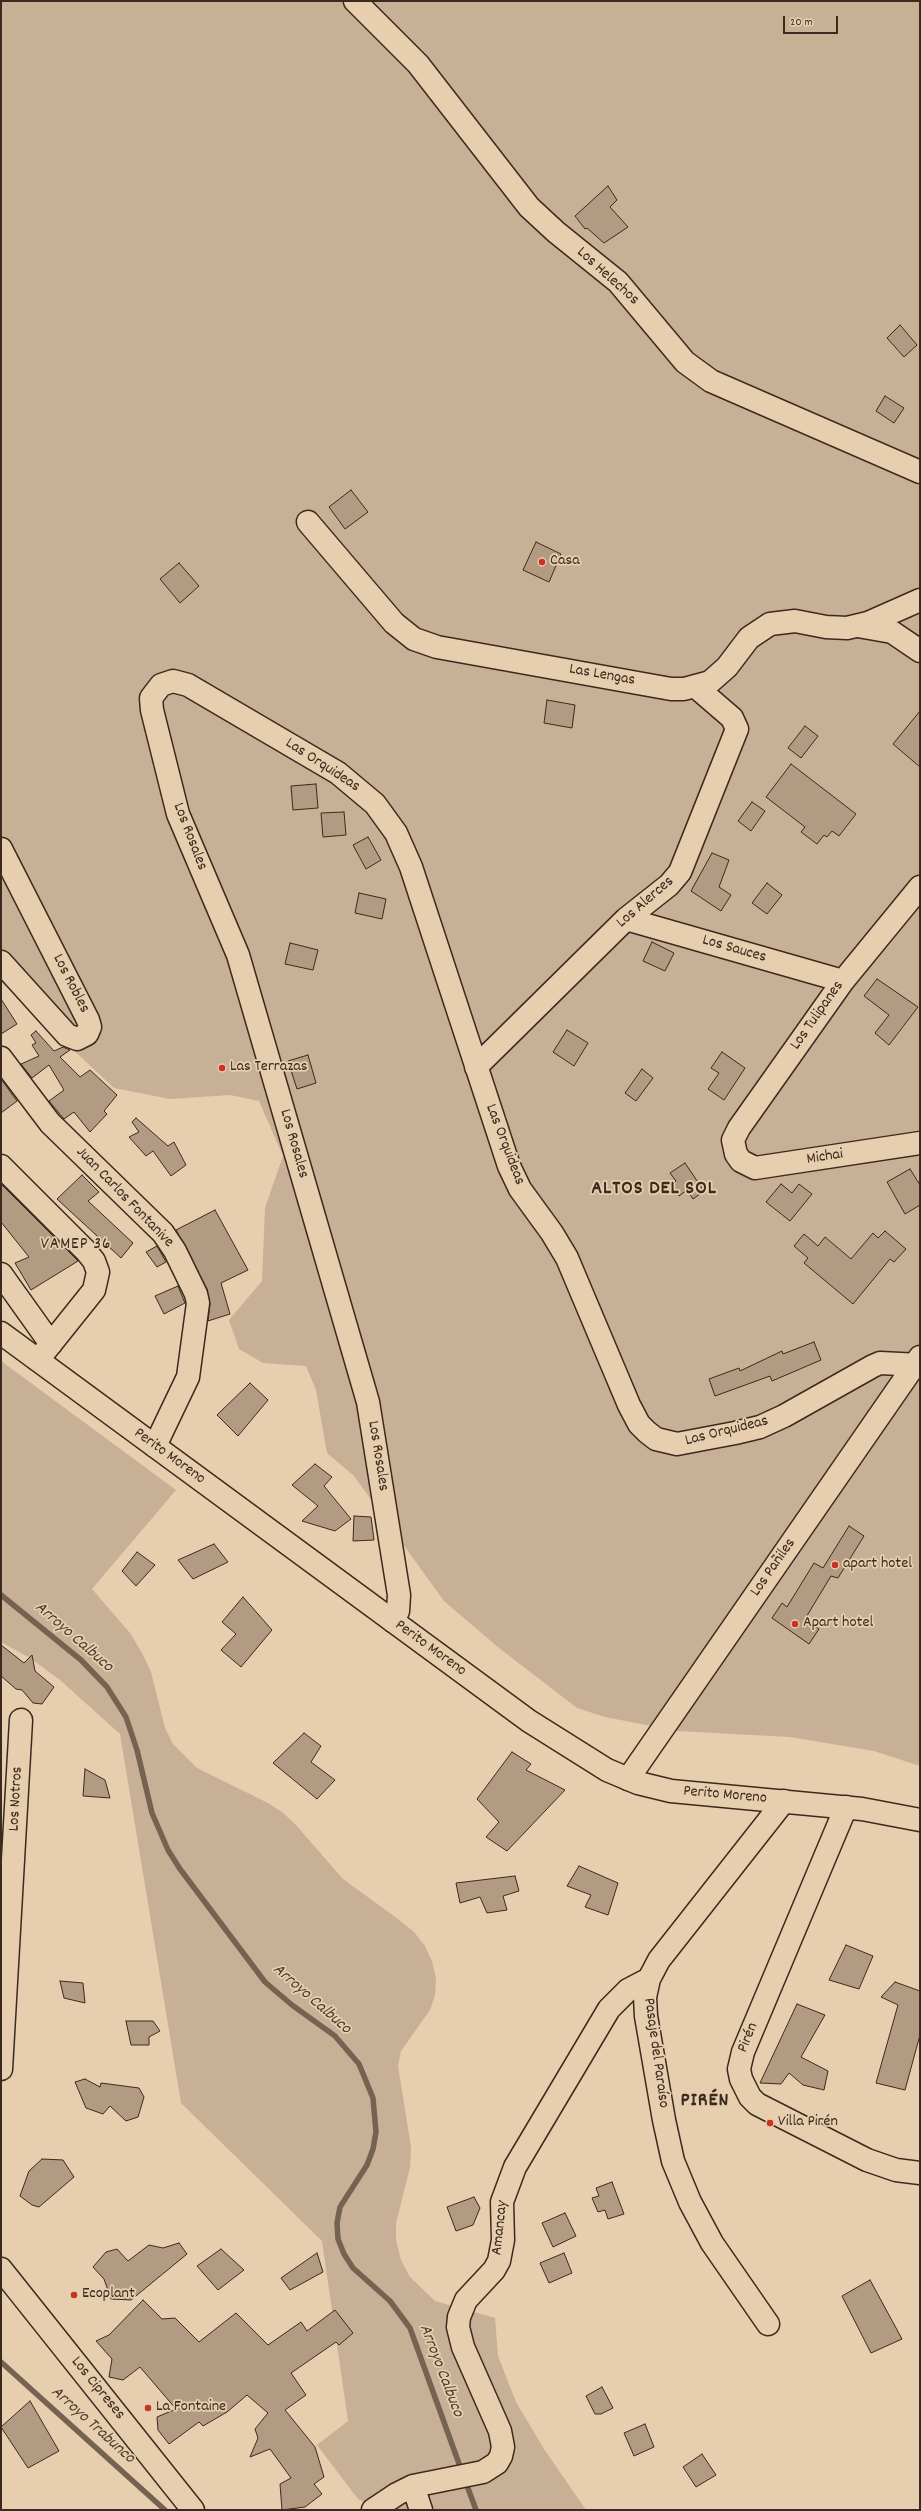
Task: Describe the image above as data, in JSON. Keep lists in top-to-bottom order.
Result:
{
  "streets": {
    "street": [
      "Los Helechos",
      "Las Lengas",
      "Las Orquideas",
      "Los Rosales",
      "Los Alerces",
      "Los Sauces",
      "Los Robles",
      "Los Tulipanes",
      "Michai",
      "Juan Carlos Fontanive",
      "Perito Moreno",
      "Los Pañiles",
      "Los Notros",
      "Pirén",
      "Pasaje del Paraíso",
      "Amancay",
      "Los Cipreses"
    ]
  },
  "crossings": [
    ["Las Lengas", "Los Alerces"],
    ["Las Orquideas", "Los Rosales"],
    ["Las Orquideas", "Los Alerces"],
    ["Las Orquideas", "Los Pañiles"],
    ["Los Rosales", "Perito Moreno"],
    ["Los Alerces", "Los Sauces"],
    ["Los Sauces", "Los Tulipanes"],
    ["Los Tulipanes", "Michai"],
    ["Juan Carlos Fontanive", "Perito Moreno"],
    ["Perito Moreno", "Los Pañiles"],
    ["Perito Moreno", "Pirén"],
    ["Perito Moreno", "Pasaje del Paraíso"],
    ["Pasaje del Paraíso", "Amancay"]
  ],
  "districts": ["ALTOS DEL SOL", "VAMEP 36", "PIRÉN"],
  "water": ["Arroyo Calbuco", "Arroyo Trabunco"],
  "places": [
    "Casa",
    "Las Terrazas",
    "apart hotel",
    "Apart hotel",
    "Villa Pirén",
    "Ecoplant",
    "La Fontaine"
  ],
  "scale_bar": "20 m"
}
